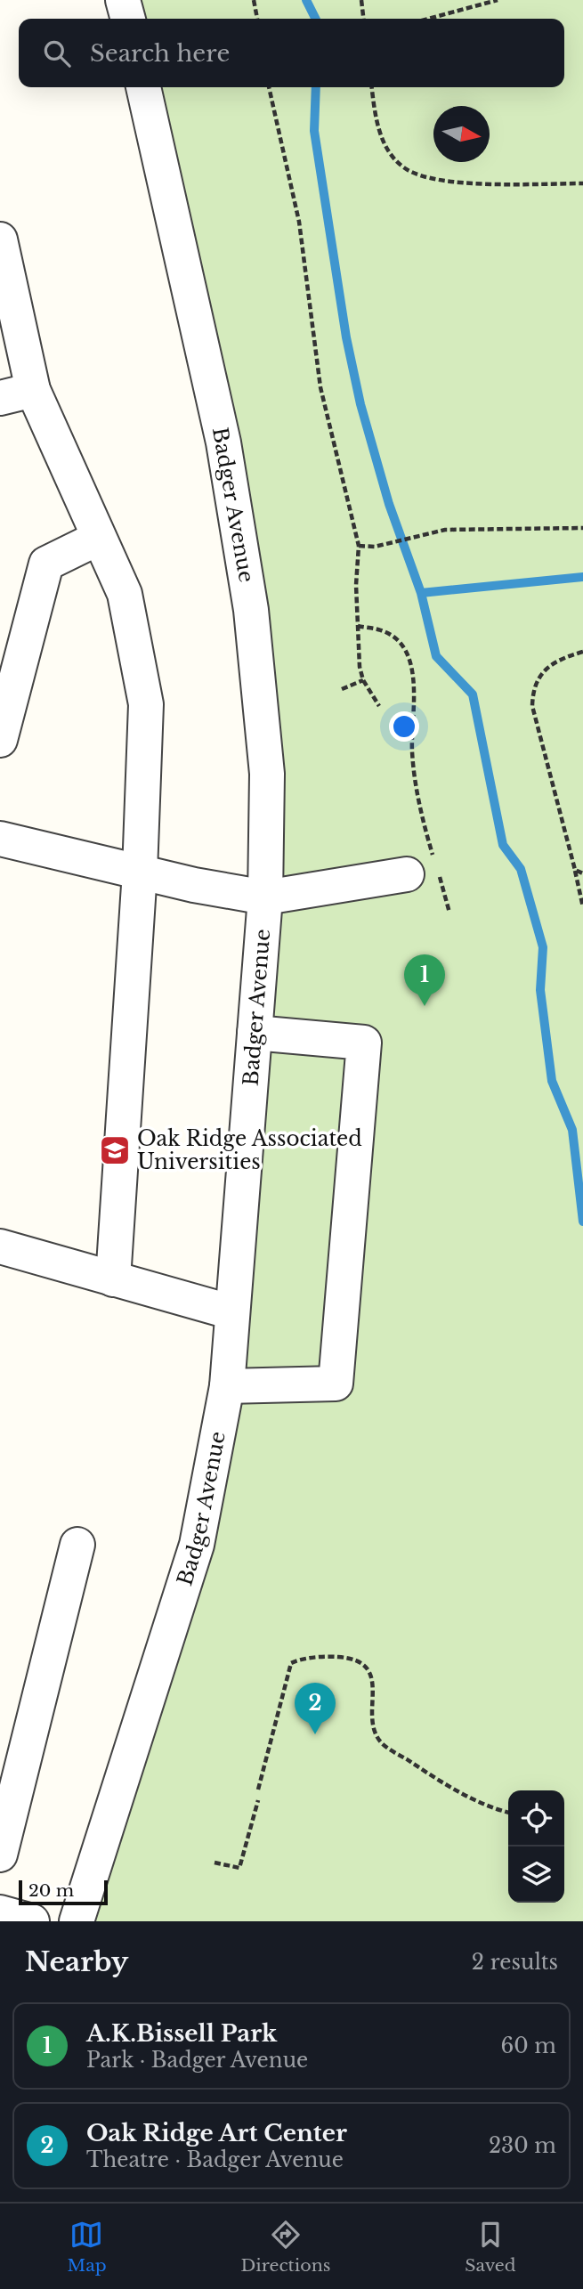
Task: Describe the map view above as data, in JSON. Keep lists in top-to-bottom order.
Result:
{
  "streets": {
    "street": ["Badger Avenue"]
  },
  "places": {
    "school or university": ["Oak Ridge Associated Universities"]
  },
  "scale_bar": "20 m",
  "north": "right",
  "page": {
    "search": "Search here",
    "pins": ["1", "2"],
    "scale": "20 m",
    "heading": ["Nearby", "2 results"],
    "list": [
      {
        "mark": "1",
        "name": "A.K.Bissell Park",
        "note": "Park · Badger Avenue",
        "value": "60 m"
      },
      {
        "mark": "2",
        "name": "Oak Ridge Art Center",
        "note": "Theatre · Badger Avenue",
        "value": "230 m"
      }
    ],
    "nav": ["Map", "Directions", "Saved"]
  }
}
